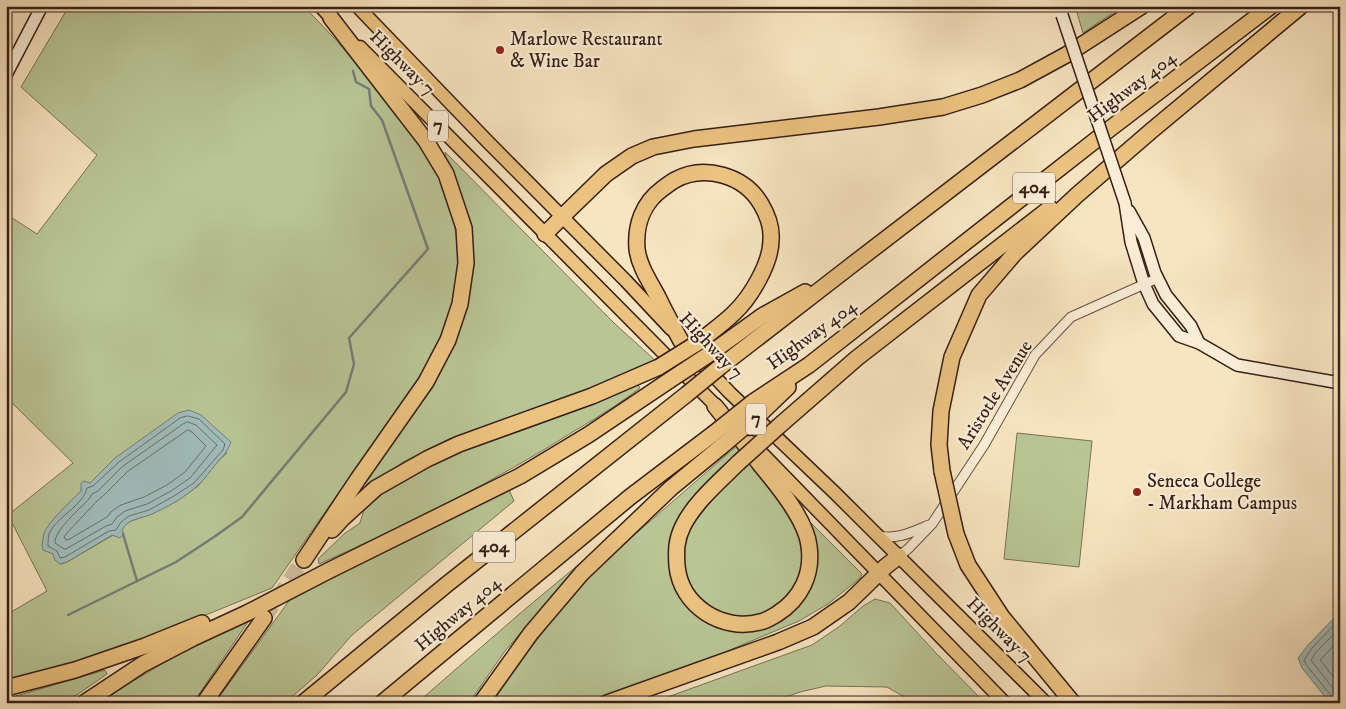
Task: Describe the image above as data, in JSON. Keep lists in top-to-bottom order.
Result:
{
  "streets": {
    "highway": ["Highway 404", "404"],
    "main road": ["Highway 7", "7"],
    "street": ["Aristotle Avenue"]
  },
  "crossings": [
    ["Highway 7", "Aristotle Avenue"]
  ],
  "places": ["Marlowe Restaurant & Wine Bar", "Seneca College - Markham Campus"]
}
